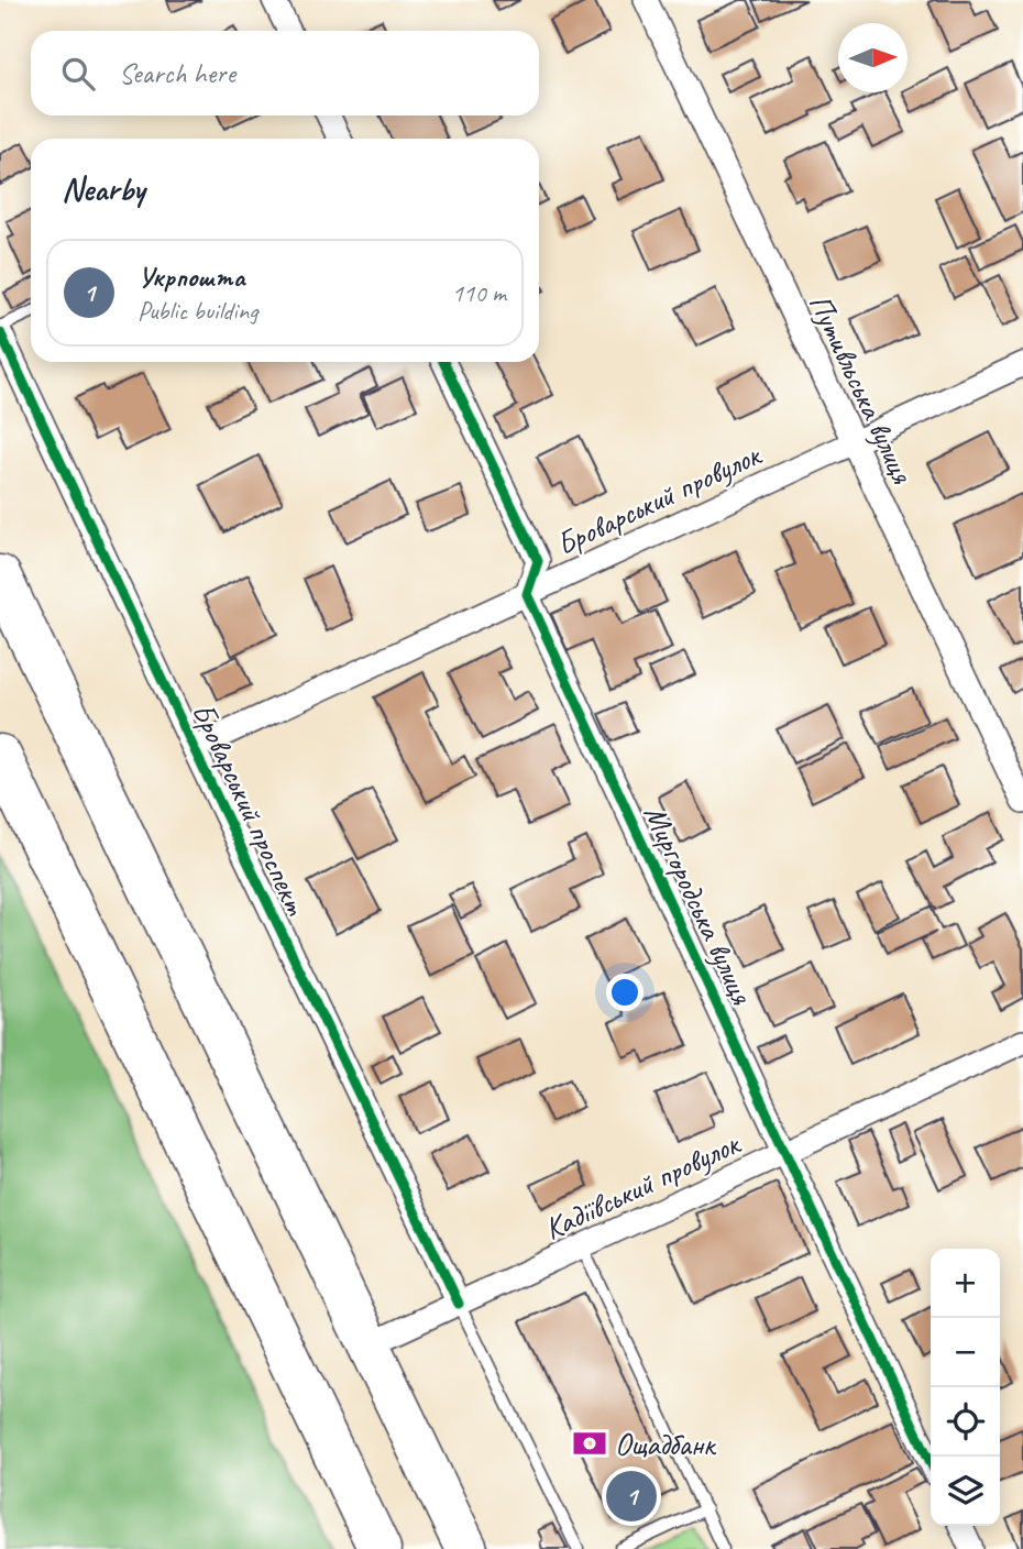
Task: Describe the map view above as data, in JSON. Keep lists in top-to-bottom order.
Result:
{
  "streets": {
    "street": [
      "Путивльська вулиця",
      "Броварський провулок",
      "Броварський проспект",
      "Миргородська вулиця",
      "Кадіївський провулок"
    ]
  },
  "crossings": [
    ["Путивльська вулиця", "Броварський провулок"],
    ["Броварський провулок", "Броварський проспект"],
    ["Броварський провулок", "Миргородська вулиця"],
    ["Броварський проспект", "Кадіївський провулок"],
    ["Миргородська вулиця", "Кадіївський провулок"]
  ],
  "places": {
    "bank": ["Ощадбанк"]
  },
  "north": "right",
  "page": {
    "search": "Search here",
    "heading": "Nearby",
    "list": [
      {
        "mark": "1",
        "name": "Укрпошта",
        "note": "Public building",
        "value": "110 m"
      }
    ],
    "map_buttons": ["+", "−"],
    "pins": "1"
  }
}
